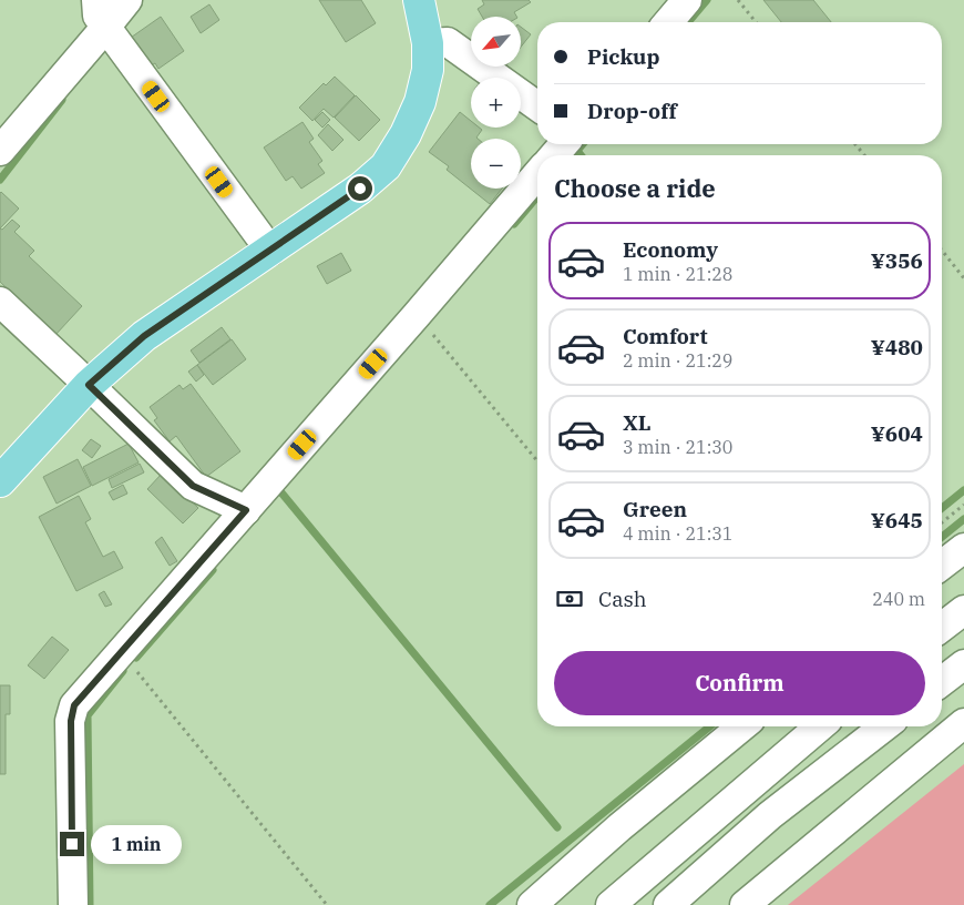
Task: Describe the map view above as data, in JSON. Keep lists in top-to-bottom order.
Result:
{
  "north": "bottom left",
  "page": {
    "map_buttons": ["+", "−"],
    "banner": ["Pickup", "Drop-off"],
    "heading": "Choose a ride",
    "list": [
      {
        "name": "Economy",
        "note": "1 min · 21:28",
        "value": "¥356"
      },
      {
        "name": "Comfort",
        "note": "2 min · 21:29",
        "value": "¥480"
      },
      {
        "name": "XL",
        "note": "3 min · 21:30",
        "value": "¥604"
      },
      {
        "name": "Green",
        "note": "4 min · 21:31",
        "value": "¥645"
      }
    ],
    "pay": ["Cash", "240 m"],
    "buttons": "Confirm",
    "bubble": "1 min"
  }
}
